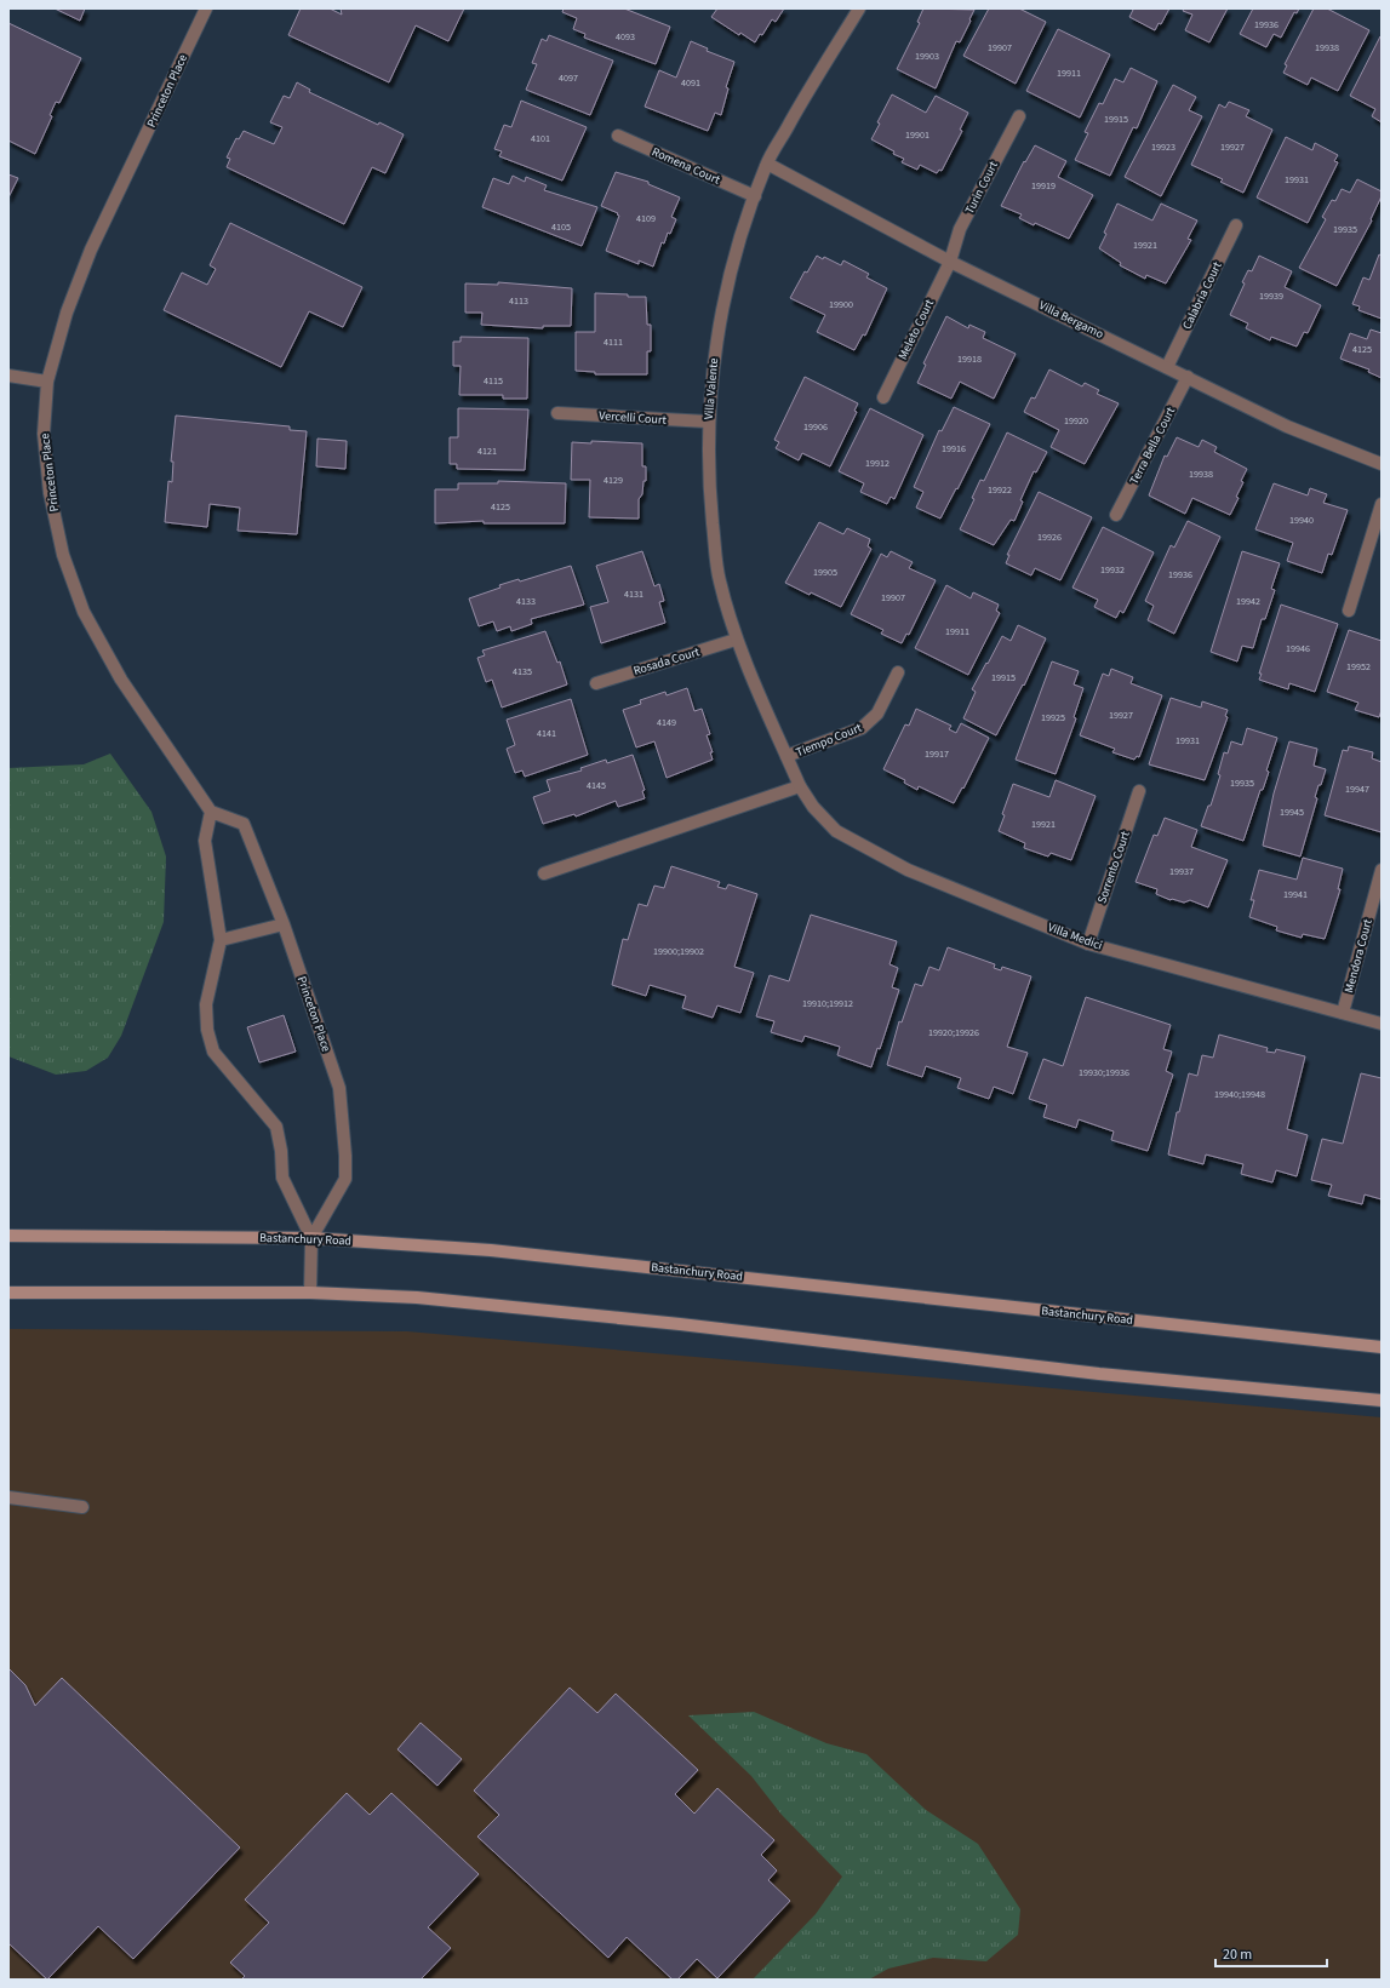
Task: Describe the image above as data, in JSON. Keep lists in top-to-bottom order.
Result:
{
  "streets": {
    "main road": ["Bastanchury Road"],
    "street": [
      "Princeton Place",
      "Romena Court",
      "Turin Court",
      "Calabria Court",
      "Villa Bergamo",
      "Meleto Court",
      "Villa Valente",
      "Vercelli Court",
      "Terra Bella Court",
      "Rosada Court",
      "Tiempo Court",
      "Sorrento Court",
      "Villa Medici",
      "Mendora Court"
    ]
  },
  "crossings": [
    ["Princeton Place", "Bastanchury Road"],
    ["Romena Court", "Villa Valente"],
    ["Turin Court", "Villa Bergamo"],
    ["Turin Court", "Meleto Court"],
    ["Calabria Court", "Villa Bergamo"],
    ["Villa Bergamo", "Meleto Court"],
    ["Villa Bergamo", "Villa Valente"],
    ["Villa Bergamo", "Terra Bella Court"],
    ["Villa Valente", "Vercelli Court"],
    ["Villa Valente", "Rosada Court"],
    ["Villa Valente", "Tiempo Court"],
    ["Villa Valente", "Villa Medici"],
    ["Sorrento Court", "Villa Medici"],
    ["Villa Medici", "Mendora Court"]
  ],
  "house_numbers": [
    "19936",
    "4093",
    "19907",
    "19938",
    "19903",
    "19911",
    "4097",
    "4091",
    "19915",
    "19901",
    "4101",
    "19923",
    "19927",
    "19931",
    "19919",
    "4109",
    "4105",
    "19935",
    "19921",
    "19939",
    "4113",
    "19900",
    "4111",
    "4125",
    "19918",
    "4115",
    "19920",
    "19906",
    "19916",
    "4121",
    "19912",
    "19938",
    "4129",
    "19922",
    "4125",
    "19940",
    "19926",
    "19932",
    "19905",
    "19936",
    "4131",
    "19907",
    "4133",
    "19942",
    "19911",
    "19946",
    "19952",
    "4135",
    "19915",
    "19927",
    "19925",
    "4149",
    "4141",
    "19931",
    "19917",
    "19935",
    "4145",
    "19947",
    "19945",
    "19921",
    "19937",
    "19941",
    "19900;19902",
    "19910;19912",
    "19920;19926",
    "19930;19936",
    "19940;19948"
  ],
  "scale_bar": "20 m"
}
